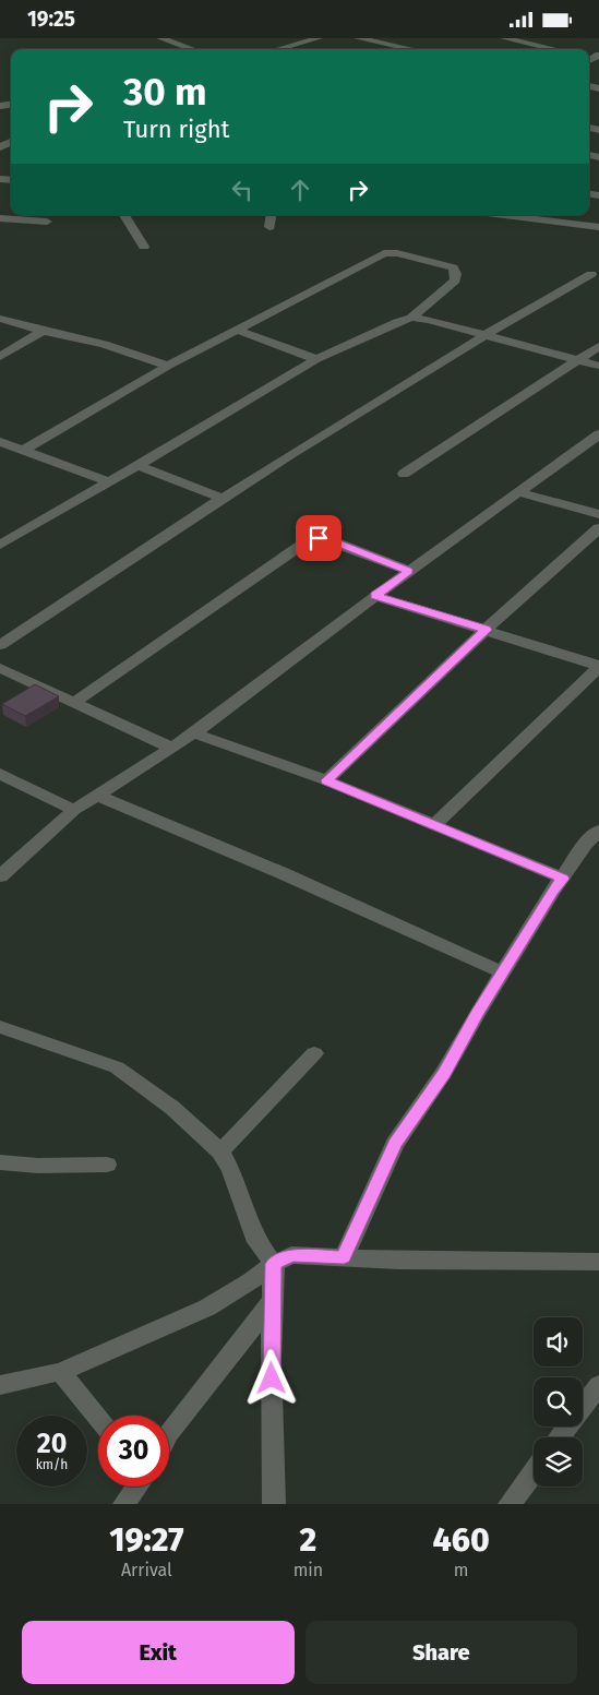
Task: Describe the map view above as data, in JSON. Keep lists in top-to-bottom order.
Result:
{
  "page": {
    "status": "19:25",
    "turn": ["30 m", "Turn right"],
    "speed": "20 km/h",
    "limit": "30",
    "eta": [
      "19:27",
      "Arrival",
      "2",
      "min",
      "460",
      "m"
    ],
    "buttons": ["Exit", "Share"]
  }
}
